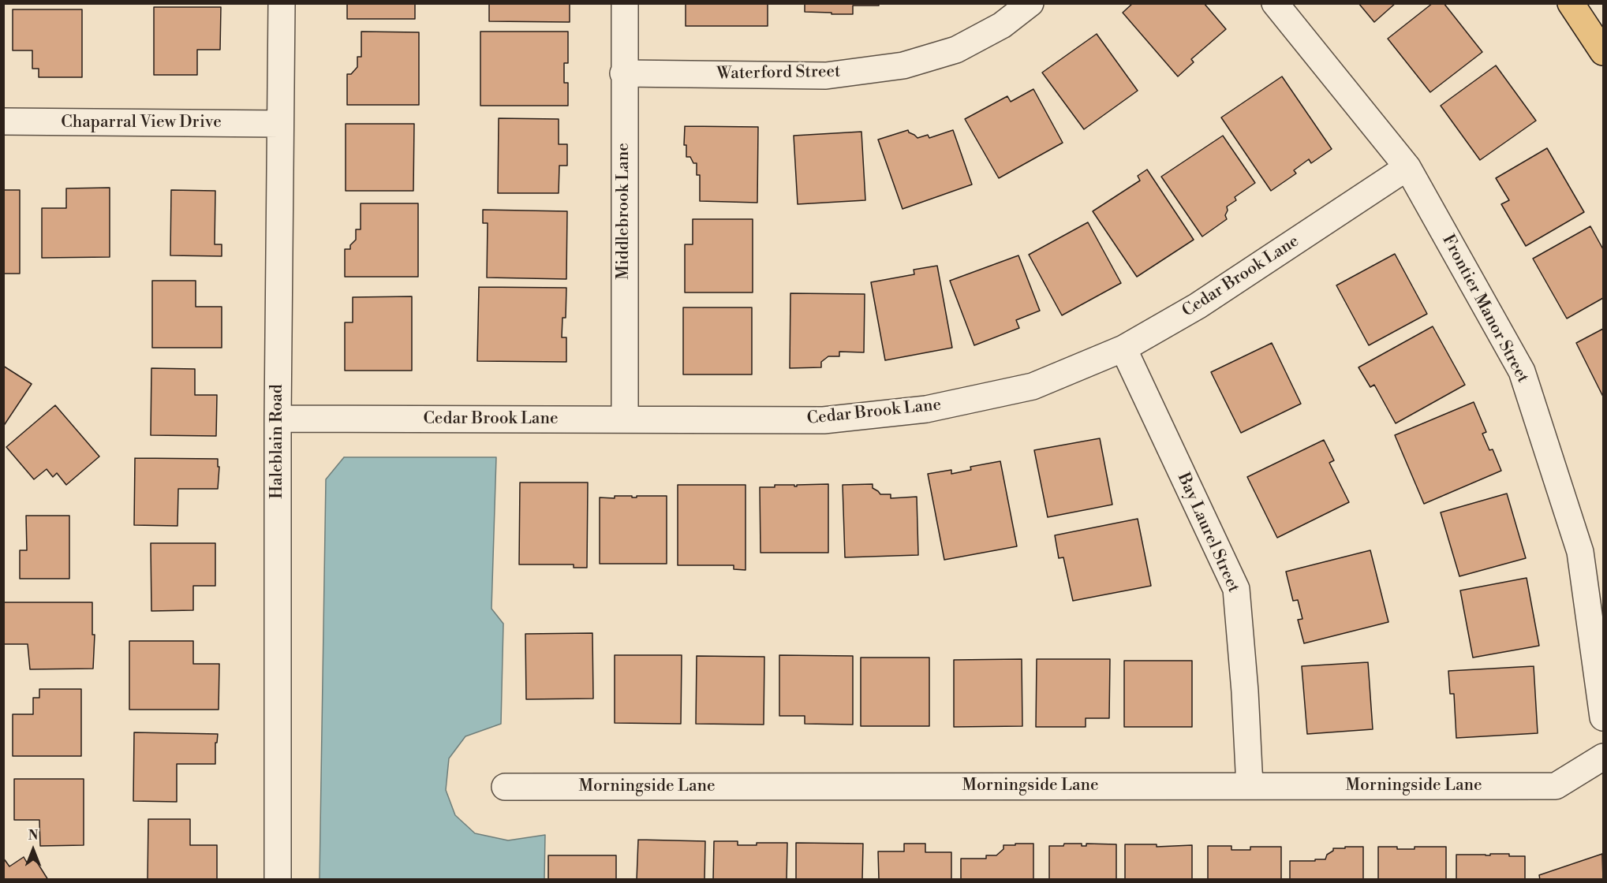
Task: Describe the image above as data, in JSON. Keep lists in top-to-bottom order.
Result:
{
  "streets": {
    "street": [
      "Waterford Street",
      "Chaparral View Drive",
      "Middlebrook Lane",
      "Cedar Brook Lane",
      "Frontier Manor Street",
      "Haleblain Road",
      "Bay Laurel Street",
      "Morningside Lane"
    ]
  },
  "crossings": [
    ["Waterford Street", "Middlebrook Lane"],
    ["Chaparral View Drive", "Haleblain Road"],
    ["Middlebrook Lane", "Cedar Brook Lane"],
    ["Cedar Brook Lane", "Frontier Manor Street"],
    ["Cedar Brook Lane", "Haleblain Road"],
    ["Cedar Brook Lane", "Bay Laurel Street"],
    ["Bay Laurel Street", "Morningside Lane"]
  ],
  "north": "top"
}
